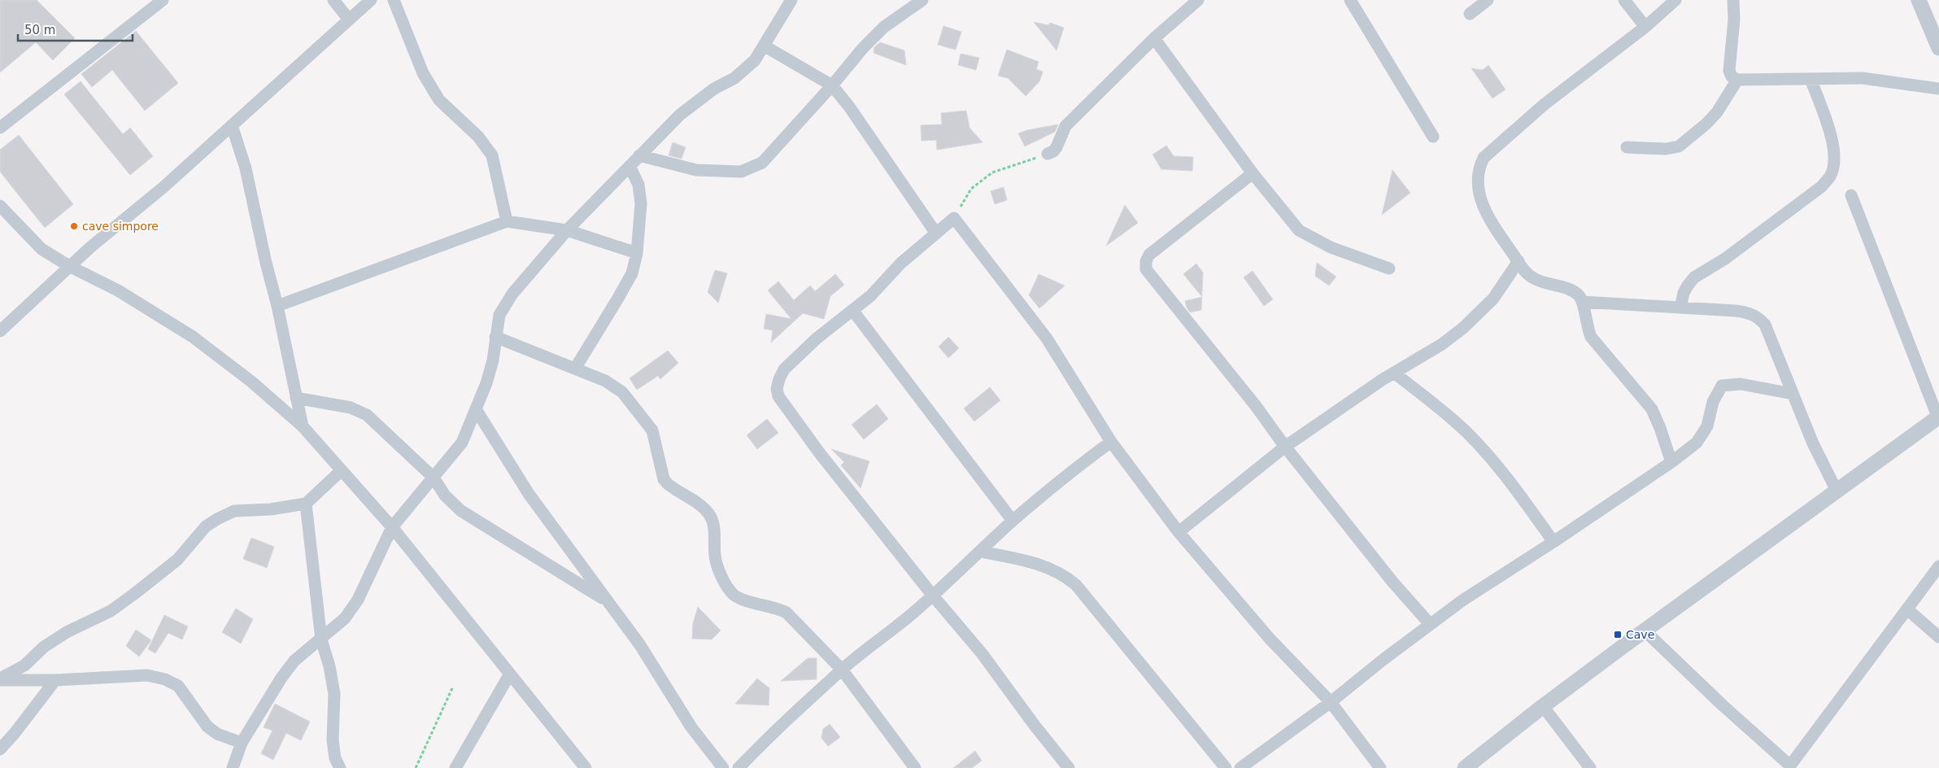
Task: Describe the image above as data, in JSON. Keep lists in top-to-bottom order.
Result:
{
  "places": {
    "other": ["cave simpore"],
    "transit": ["Cave"]
  },
  "scale_bar": "50 m"
}
